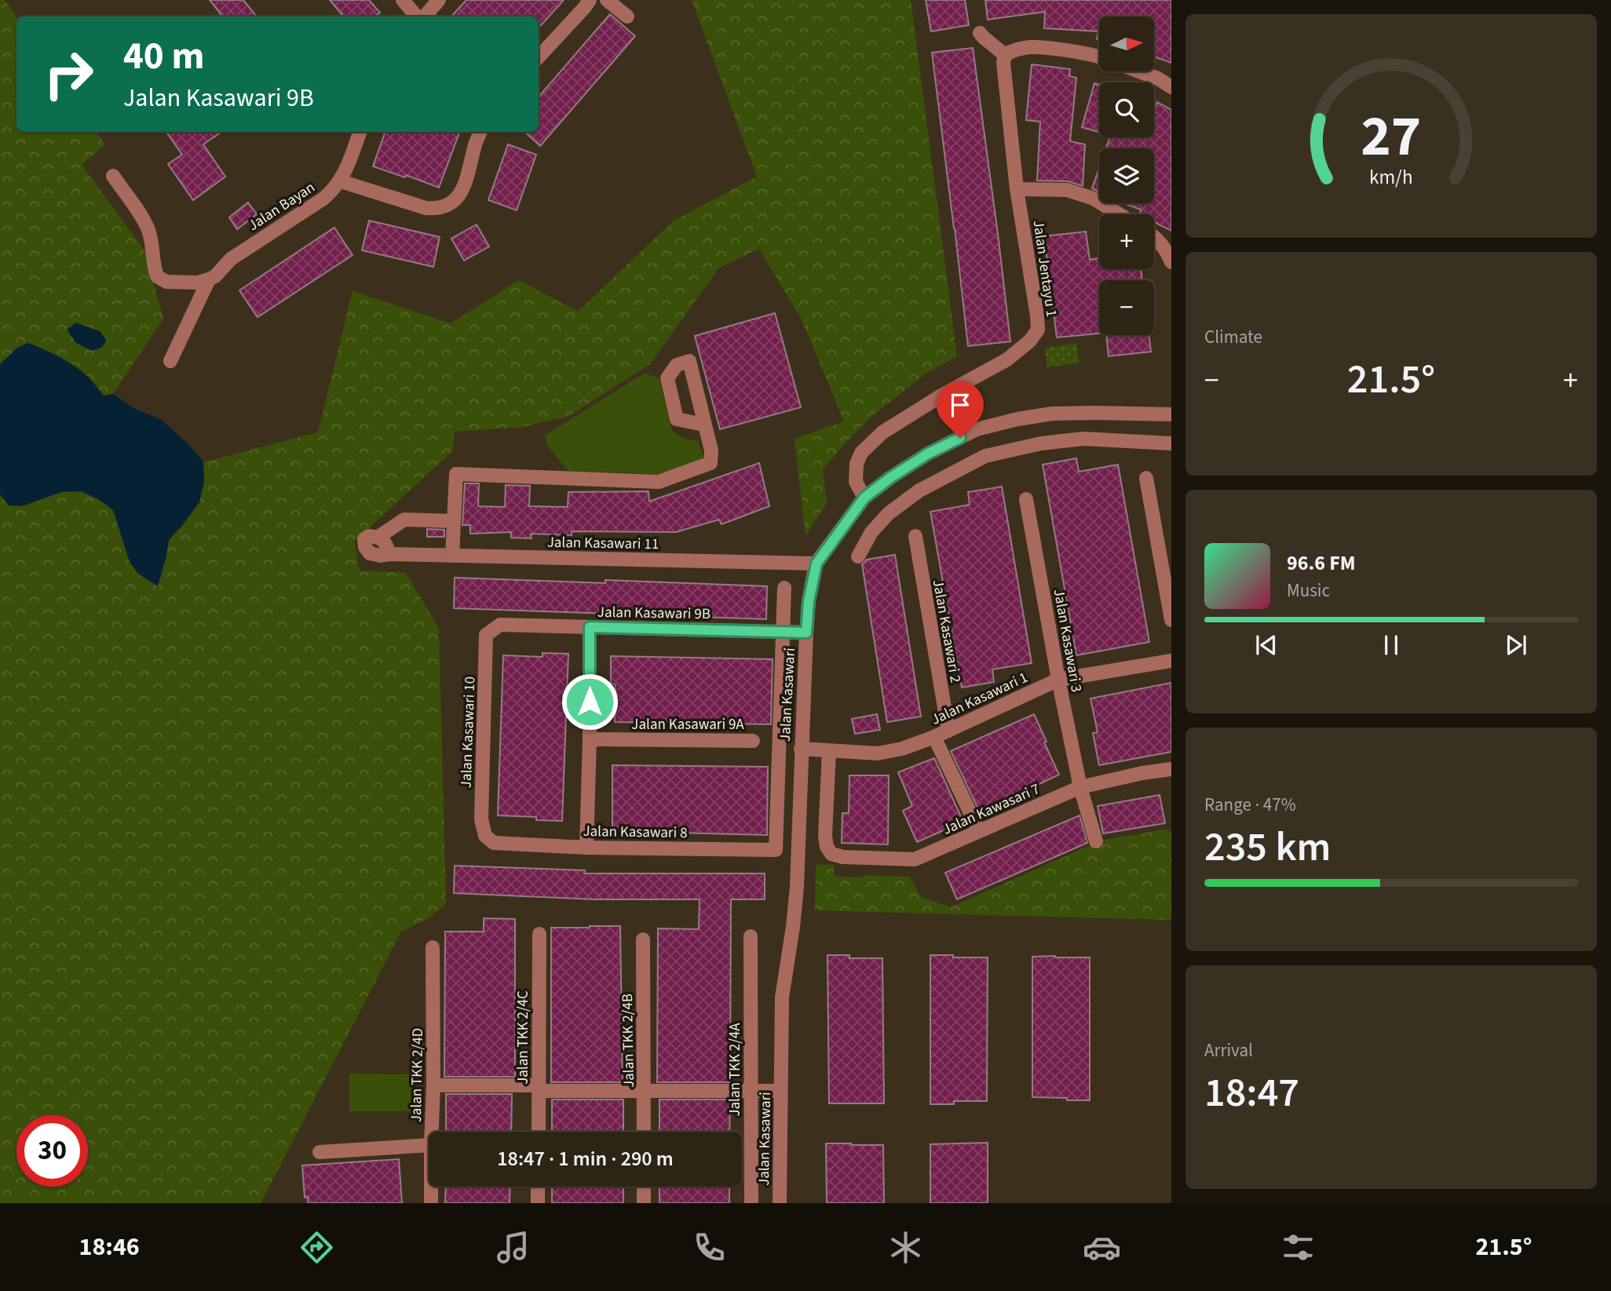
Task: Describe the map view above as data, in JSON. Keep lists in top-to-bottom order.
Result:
{
  "streets": {
    "street": [
      "Jalan Bayan",
      "Jalan Jentayu 1",
      "Jalan Kasawari 11",
      "Jalan Kasawari 9B",
      "Jalan Kasawari 2",
      "Jalan Kasawari 3",
      "Jalan Kasawari",
      "Jalan Kasawari 1",
      "Jalan Kasawari 9A",
      "Jalan Kasawari 10",
      "Jalan Kawasari 7",
      "Jalan Kasawari 8",
      "Jalan TKK 2/4C",
      "Jalan TKK 2/4B",
      "Jalan TKK 2/4A",
      "Jalan TKK 2/4D"
    ]
  },
  "crossings": [
    ["Jalan Jentayu 1", "Jalan Kasawari"],
    ["Jalan Kasawari 11", "Jalan Kasawari"],
    ["Jalan Kasawari 9B", "Jalan Kasawari"],
    ["Jalan Kasawari 9B", "Jalan Kasawari 10"],
    ["Jalan Kasawari 9B", "Jalan Kasawari 8"],
    ["Jalan Kasawari 2", "Jalan Kasawari 1"],
    ["Jalan Kasawari 3", "Jalan Kasawari 1"],
    ["Jalan Kasawari 3", "Jalan Kawasari 7"],
    ["Jalan Kasawari", "Jalan Kasawari 1"],
    ["Jalan Kasawari 1", "Jalan Kawasari 7"],
    ["Jalan Kasawari 10", "Jalan Kasawari 8"]
  ],
  "north": "right",
  "page": {
    "map_buttons": ["+", "−"],
    "turn": ["40 m", "Jalan Kasawari 9B"],
    "tile": [
      "Climate",
      ["Range · 47%", "235 km"],
      ["Arrival", "18:47"]
    ],
    "heat": ["−", "21.5°", "+"],
    "song": ["96.6 FM", "Music"],
    "limit": "30",
    "trip": "18:47 · 1 min · 290 m",
    "tabs": ["18:46", "21.5°"],
    "gauge": ["27", "km/h"]
  }
}
